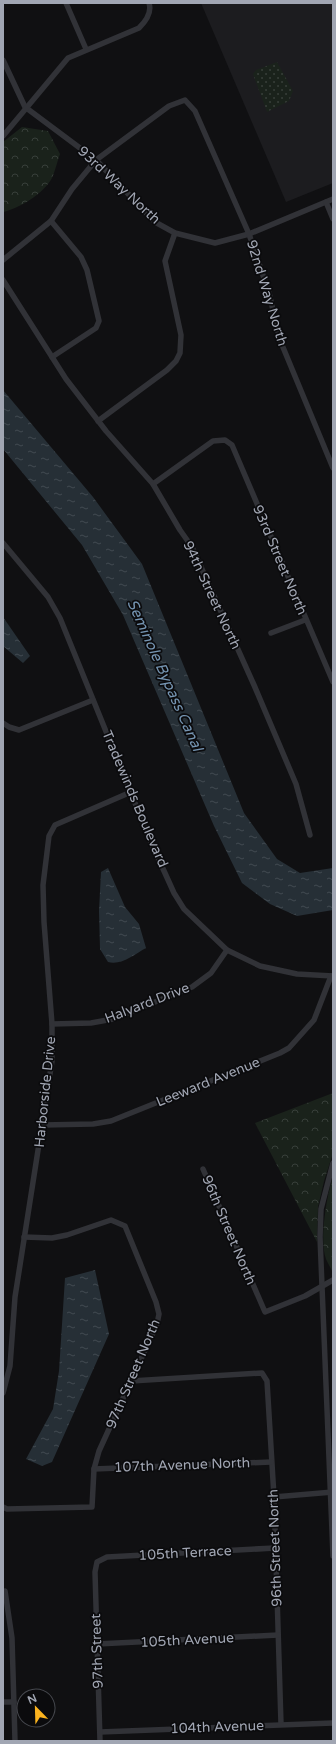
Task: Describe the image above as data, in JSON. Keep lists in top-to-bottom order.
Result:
{
  "streets": {
    "street": [
      "93rd Way North",
      "92nd Way North",
      "93rd Street North",
      "94th Street North",
      "Tradewinds Boulevard",
      "Halyard Drive",
      "Leeward Avenue",
      "Harborside Drive",
      "96th Street North",
      "97th Street North",
      "107th Avenue North",
      "105th Terrace",
      "105th Avenue",
      "97th Street",
      "104th Avenue"
    ]
  },
  "crossings": [
    ["93rd Way North", "92nd Way North"],
    ["93rd Street North", "94th Street North"],
    ["Tradewinds Boulevard", "Halyard Drive"],
    ["Tradewinds Boulevard", "Leeward Avenue"],
    ["Tradewinds Boulevard", "Harborside Drive"],
    ["Halyard Drive", "Harborside Drive"],
    ["Leeward Avenue", "Harborside Drive"],
    ["Harborside Drive", "97th Street North"],
    ["96th Street North", "97th Street North"],
    ["96th Street North", "107th Avenue North"],
    ["96th Street North", "105th Terrace"],
    ["96th Street North", "105th Avenue"],
    ["96th Street North", "104th Avenue"],
    ["97th Street North", "107th Avenue North"],
    ["105th Terrace", "97th Street"],
    ["105th Avenue", "97th Street"],
    ["97th Street", "104th Avenue"]
  ],
  "water": ["Seminole Bypass Canal"],
  "north": "top left"
}
